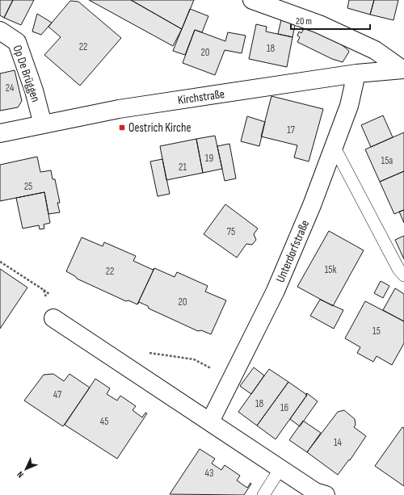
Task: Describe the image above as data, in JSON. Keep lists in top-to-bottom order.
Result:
{
  "streets": {
    "street": ["Op De Brüggen", "Kirchstraße", "Unterdorfstraße"]
  },
  "crossings": [
    ["Op De Brüggen", "Kirchstraße"],
    ["Kirchstraße", "Unterdorfstraße"]
  ],
  "places": {
    "transit": ["Oestrich Kirche"]
  },
  "house_numbers": [
    "22",
    "18",
    "20",
    "24",
    "17",
    "19",
    "15a",
    "21",
    "25",
    "75",
    "15k",
    "22",
    "20",
    "15",
    "47",
    "18",
    "16",
    "45",
    "14",
    "43"
  ],
  "scale_bar": "20 m",
  "north": "bottom left"
}
